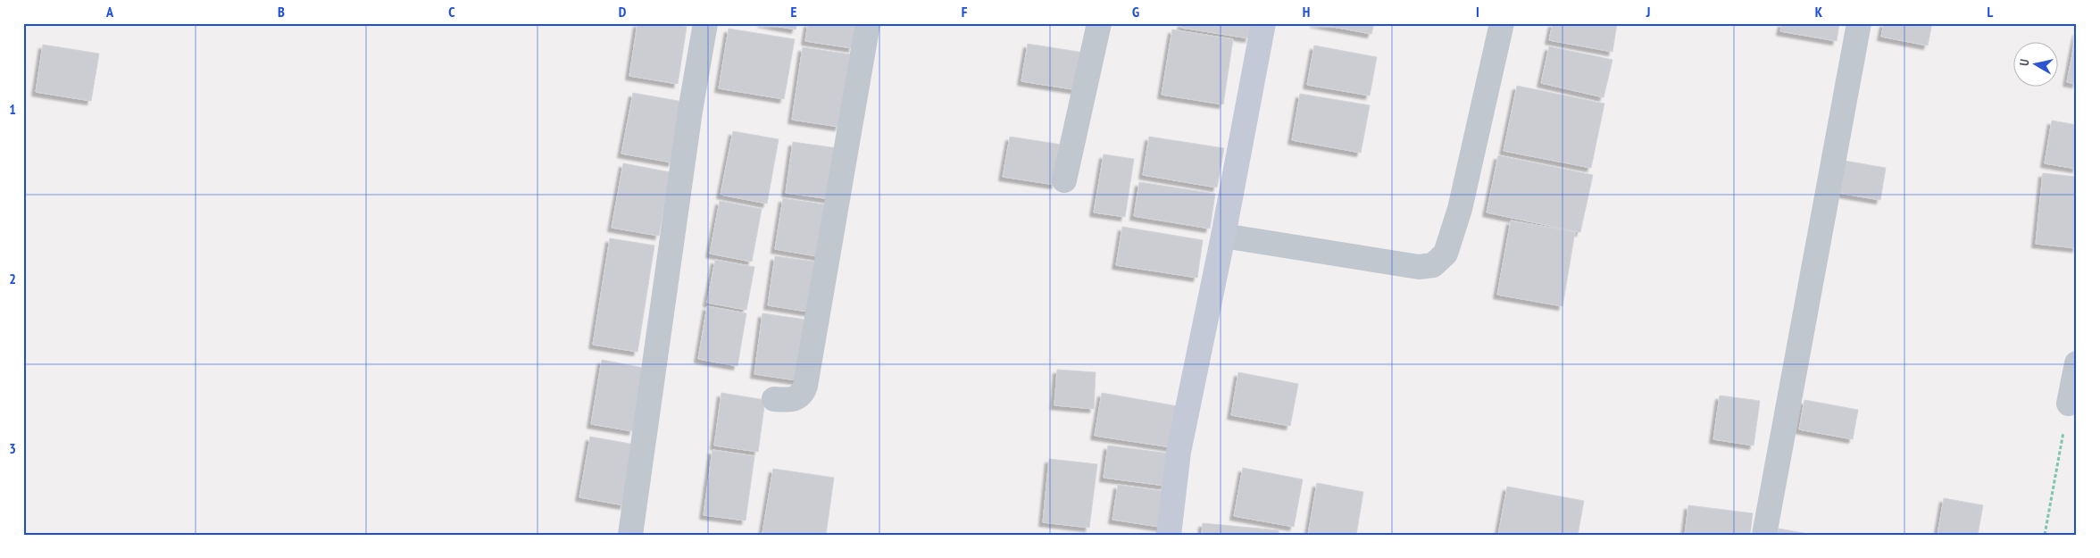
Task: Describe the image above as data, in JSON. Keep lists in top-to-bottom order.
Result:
{
  "north": "left",
  "grid": {
    "columns": [
      "A",
      "B",
      "C",
      "D",
      "E",
      "F",
      "G",
      "H",
      "I",
      "J",
      "K",
      "L"
    ],
    "rows": ["1", "2", "3"]
  }
}
